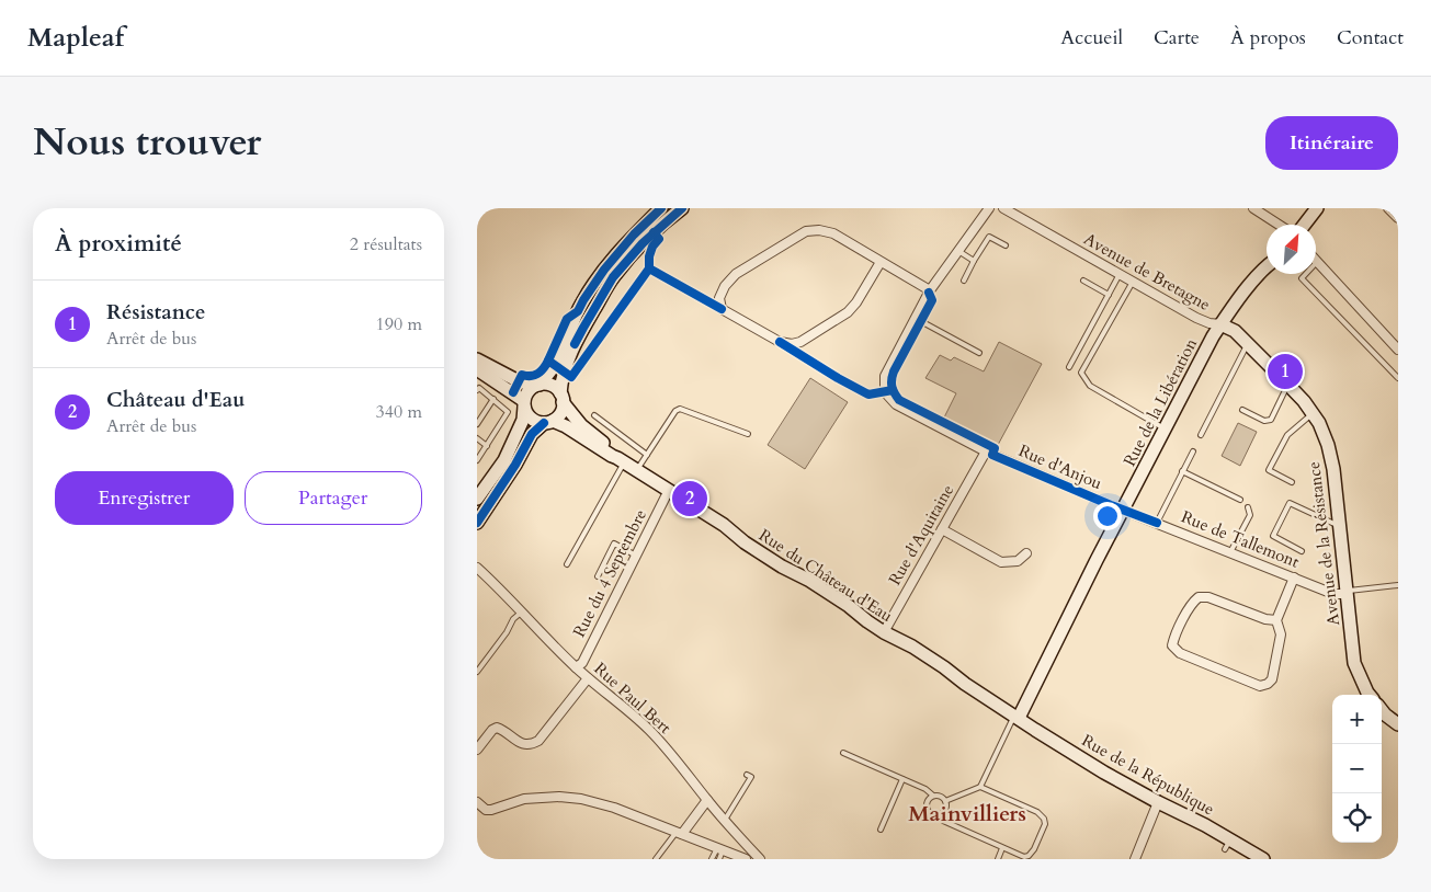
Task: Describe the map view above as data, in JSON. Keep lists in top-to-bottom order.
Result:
{
  "streets": {
    "street": [
      "Avenue de Bretagne",
      "Rue de la Libération",
      "Rue d'Anjou",
      "Rue d'Aquitaine",
      "Rue de Tallemont",
      "Avenue de la Résistance",
      "Rue du 4 Septembre",
      "Rue du Château d'Eau",
      "Rue Paul Bert",
      "Rue de la République"
    ]
  },
  "crossings": [
    ["Avenue de Bretagne", "Rue de la Libération"],
    ["Avenue de Bretagne", "Avenue de la Résistance"],
    ["Rue de la Libération", "Rue d'Anjou"],
    ["Rue de la Libération", "Rue de Tallemont"],
    ["Rue de la Libération", "Avenue de la Résistance"],
    ["Rue de la Libération", "Rue du Château d'Eau"],
    ["Rue de la Libération", "Rue de la République"],
    ["Rue d'Anjou", "Rue d'Aquitaine"],
    ["Rue d'Anjou", "Rue de Tallemont"],
    ["Rue d'Aquitaine", "Rue du Château d'Eau"],
    ["Rue de Tallemont", "Avenue de la Résistance"],
    ["Rue du 4 Septembre", "Rue du Château d'Eau"],
    ["Rue du 4 Septembre", "Rue Paul Bert"],
    ["Rue du Château d'Eau", "Rue de la République"]
  ],
  "districts": ["Mainvilliers"],
  "north": "top right",
  "page": {
    "header": "Mapleaf",
    "nav": [
      "Accueil",
      "Carte",
      "À propos",
      "Contact"
    ],
    "title": "Nous trouver",
    "buttons": [
      "Itinéraire",
      ["Enregistrer", "Partager"]
    ],
    "heading": ["À proximité", "2 résultats"],
    "list": [
      {
        "mark": "1",
        "name": "Résistance",
        "note": "Arrêt de bus",
        "value": "190 m"
      },
      {
        "mark": "2",
        "name": "Château d'Eau",
        "note": "Arrêt de bus",
        "value": "340 m"
      }
    ],
    "pins": ["1", "2"],
    "map_buttons": ["+", "−"]
  }
}
